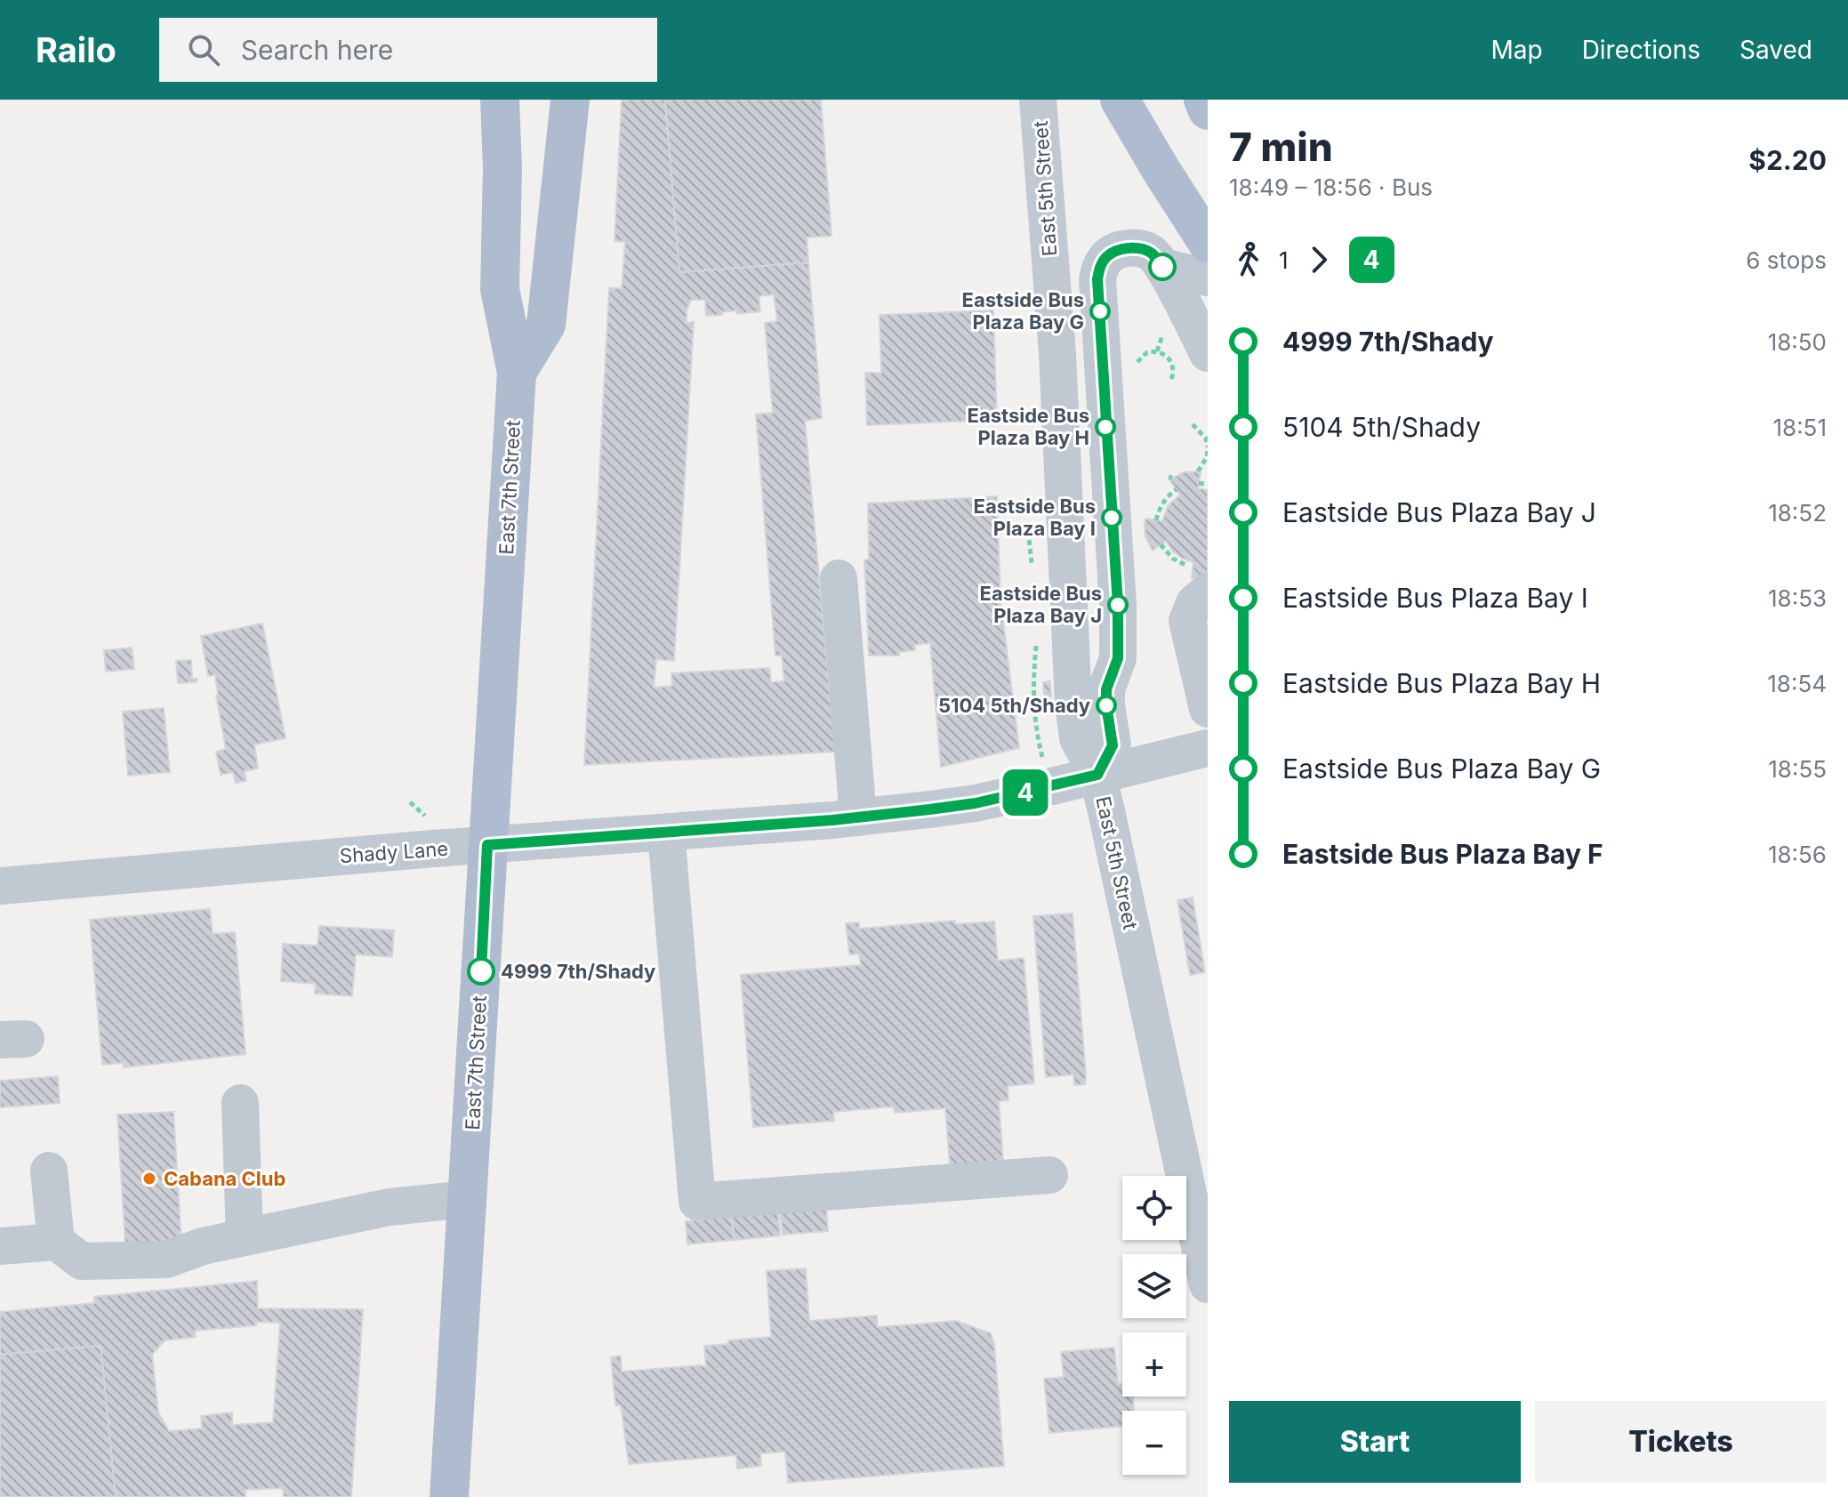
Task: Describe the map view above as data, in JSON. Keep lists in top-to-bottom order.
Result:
{
  "streets": {
    "main road": ["East 7th Street"],
    "street": ["East 5th Street", "Shady Lane"]
  },
  "crossings": [
    ["East 5th Street", "Shady Lane"],
    ["East 7th Street", "Shady Lane"]
  ],
  "places": [
    "Eastside Bus Plaza Bay G",
    "Eastside Bus Plaza Bay H",
    "Eastside Bus Plaza Bay I",
    "Eastside Bus Plaza Bay J",
    "5104 5th/Shady",
    "4999 7th/Shady",
    "Cabana Club"
  ],
  "lines": ["bus line 4"],
  "page": {
    "header": "Railo",
    "search": "Search here",
    "nav": ["Map", "Directions", "Saved"],
    "on_map": "4",
    "heading": ["7 min", "18:49 – 18:56 · Bus", "$2.20"],
    "legs": ["1", "4", "6 stops"],
    "list": [
      {
        "name": "4999 7th/Shady",
        "value": "18:50"
      },
      {
        "name": "5104 5th/Shady",
        "value": "18:51"
      },
      {
        "name": "Eastside Bus Plaza Bay J",
        "value": "18:52"
      },
      {
        "name": "Eastside Bus Plaza Bay I",
        "value": "18:53"
      },
      {
        "name": "Eastside Bus Plaza Bay H",
        "value": "18:54"
      },
      {
        "name": "Eastside Bus Plaza Bay G",
        "value": "18:55"
      },
      {
        "name": "Eastside Bus Plaza Bay F",
        "value": "18:56"
      }
    ],
    "map_buttons": ["+", "−"],
    "buttons": ["Start", "Tickets"]
  }
}
